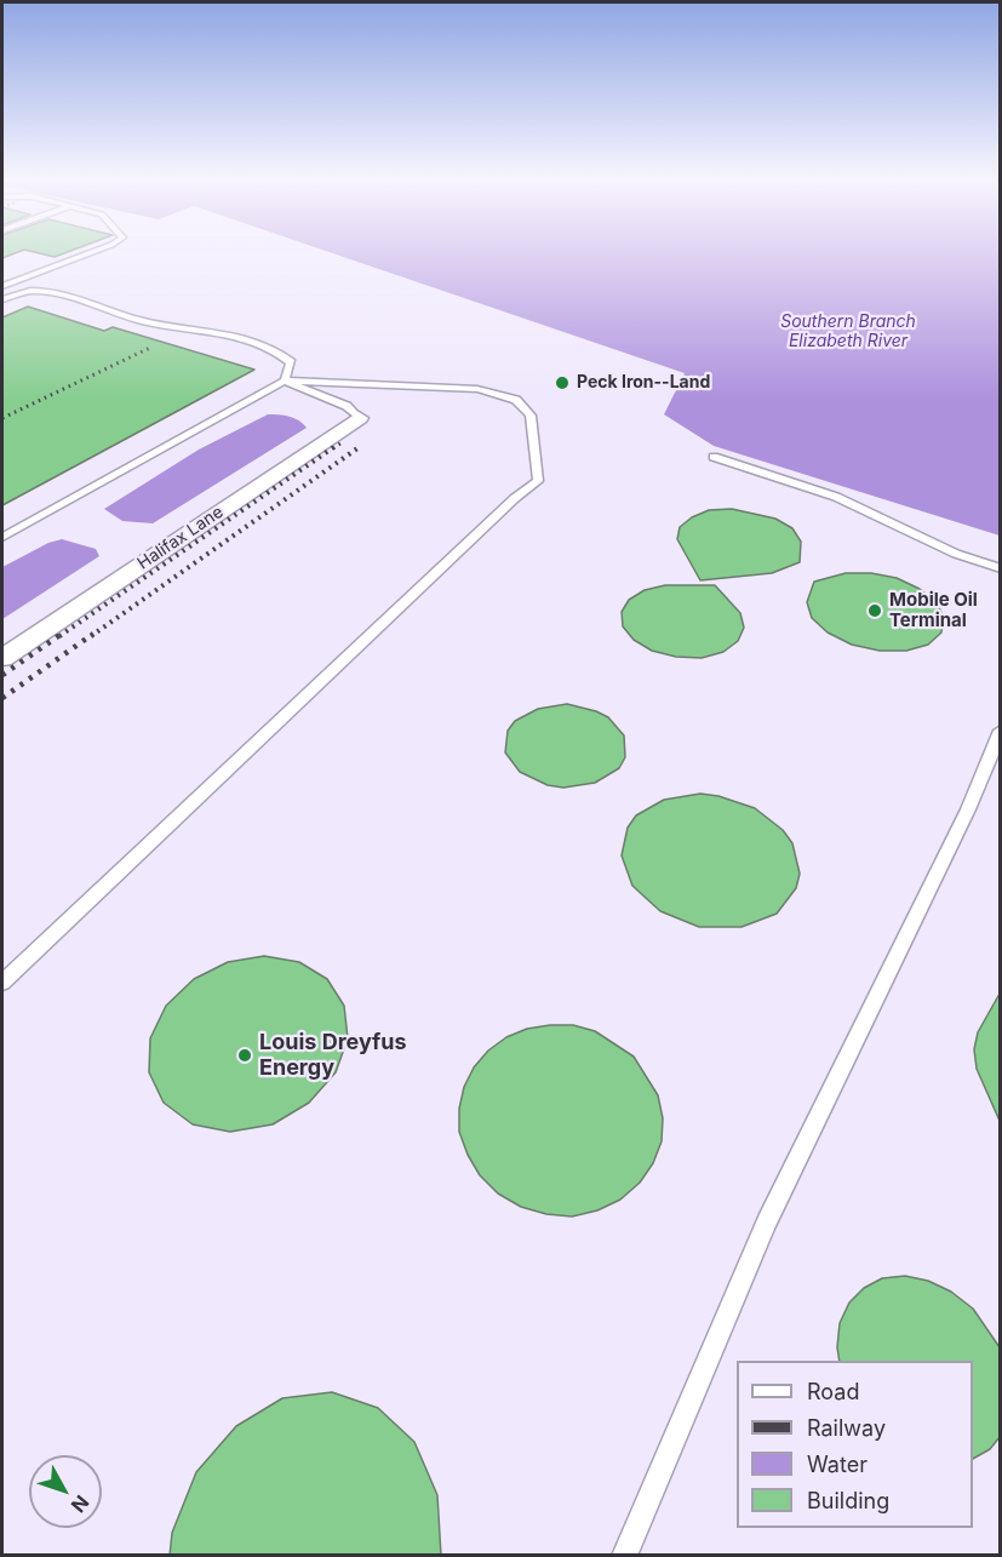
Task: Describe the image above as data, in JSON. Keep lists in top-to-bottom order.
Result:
{
  "streets": {
    "street": ["Halifax Lane"]
  },
  "water": ["Southern Branch Elizabeth River"],
  "places": ["Peck Iron--Land", "Mobile Oil Terminal", "Louis Dreyfus Energy"],
  "legend": [
    "Road",
    "Railway",
    "Water",
    "Building"
  ],
  "north": "bottom right"
}
